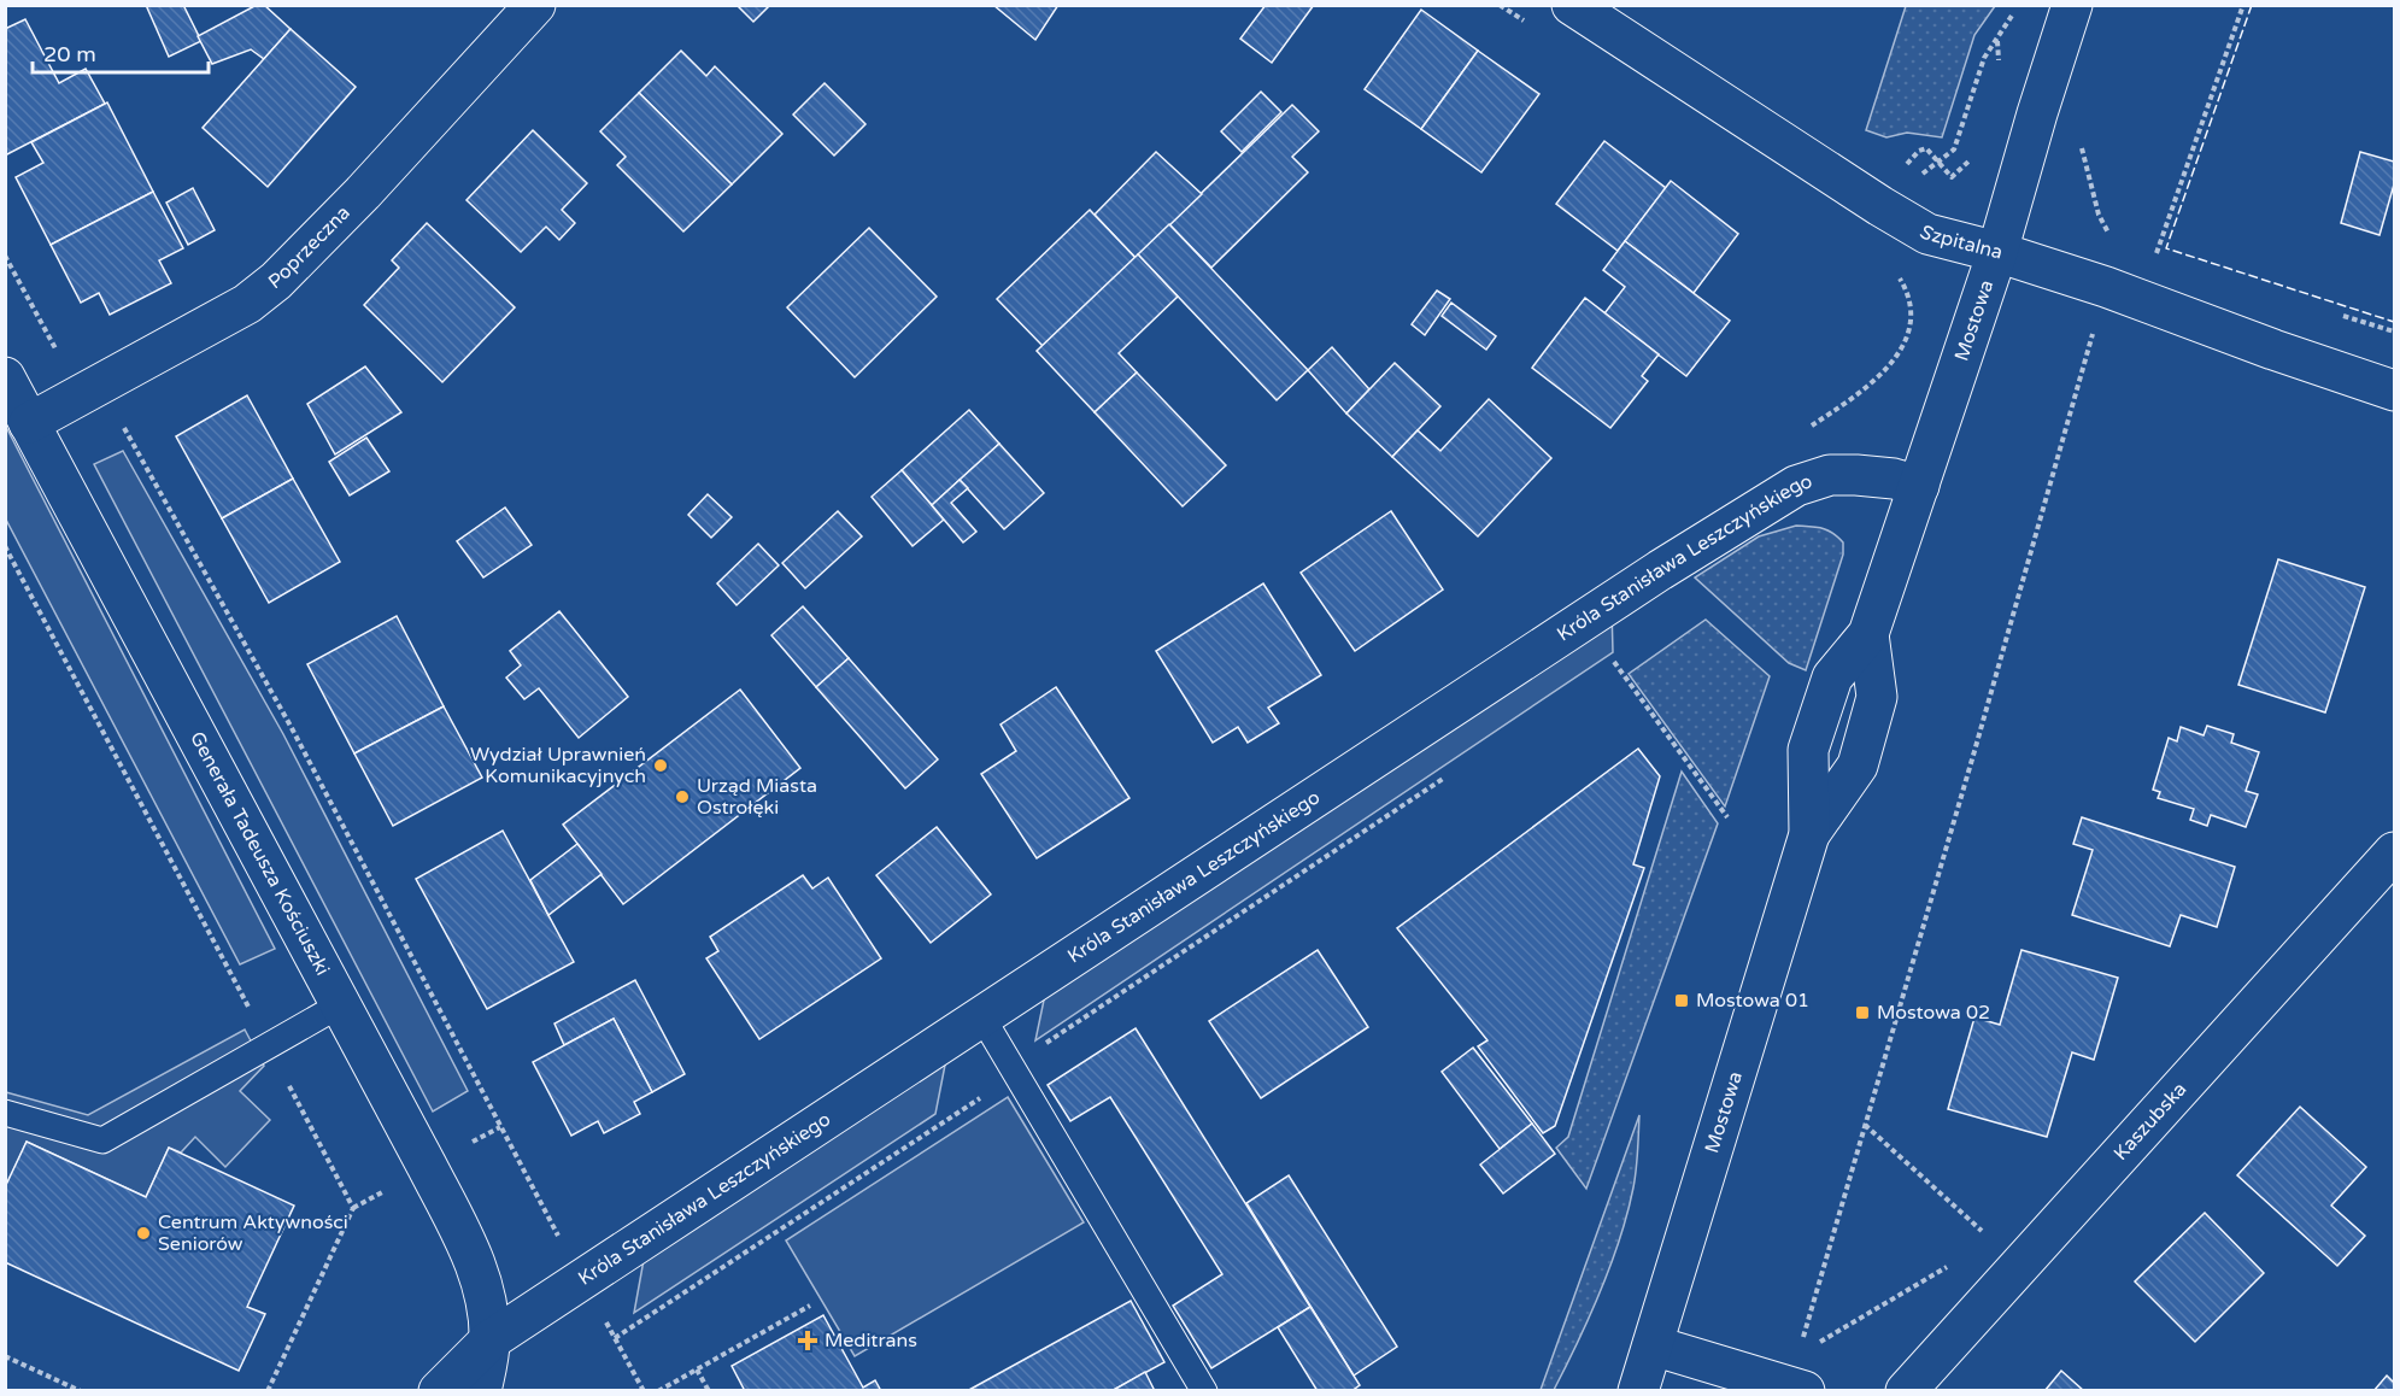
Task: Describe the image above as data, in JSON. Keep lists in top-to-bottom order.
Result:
{
  "streets": {
    "street": [
      "Szpitalna",
      "Poprzeczna",
      "Mostowa",
      "Króla Stanisława Leszczyńskiego",
      "Generała Tadeusza Kościuszki",
      "Kaszubska"
    ]
  },
  "crossings": [
    ["Szpitalna", "Mostowa"],
    ["Poprzeczna", "Generała Tadeusza Kościuszki"],
    ["Mostowa", "Króla Stanisława Leszczyńskiego"],
    ["Króla Stanisława Leszczyńskiego", "Generała Tadeusza Kościuszki"]
  ],
  "places": {
    "other": ["Wydział Uprawnień Komunikacyjnych", "Urząd Miasta Ostrołęki", "Centrum Aktywności Seniorów"],
    "transit": ["Mostowa 01", "Mostowa 02"],
    "health": ["Meditrans"]
  },
  "scale_bar": "20 m"
}
